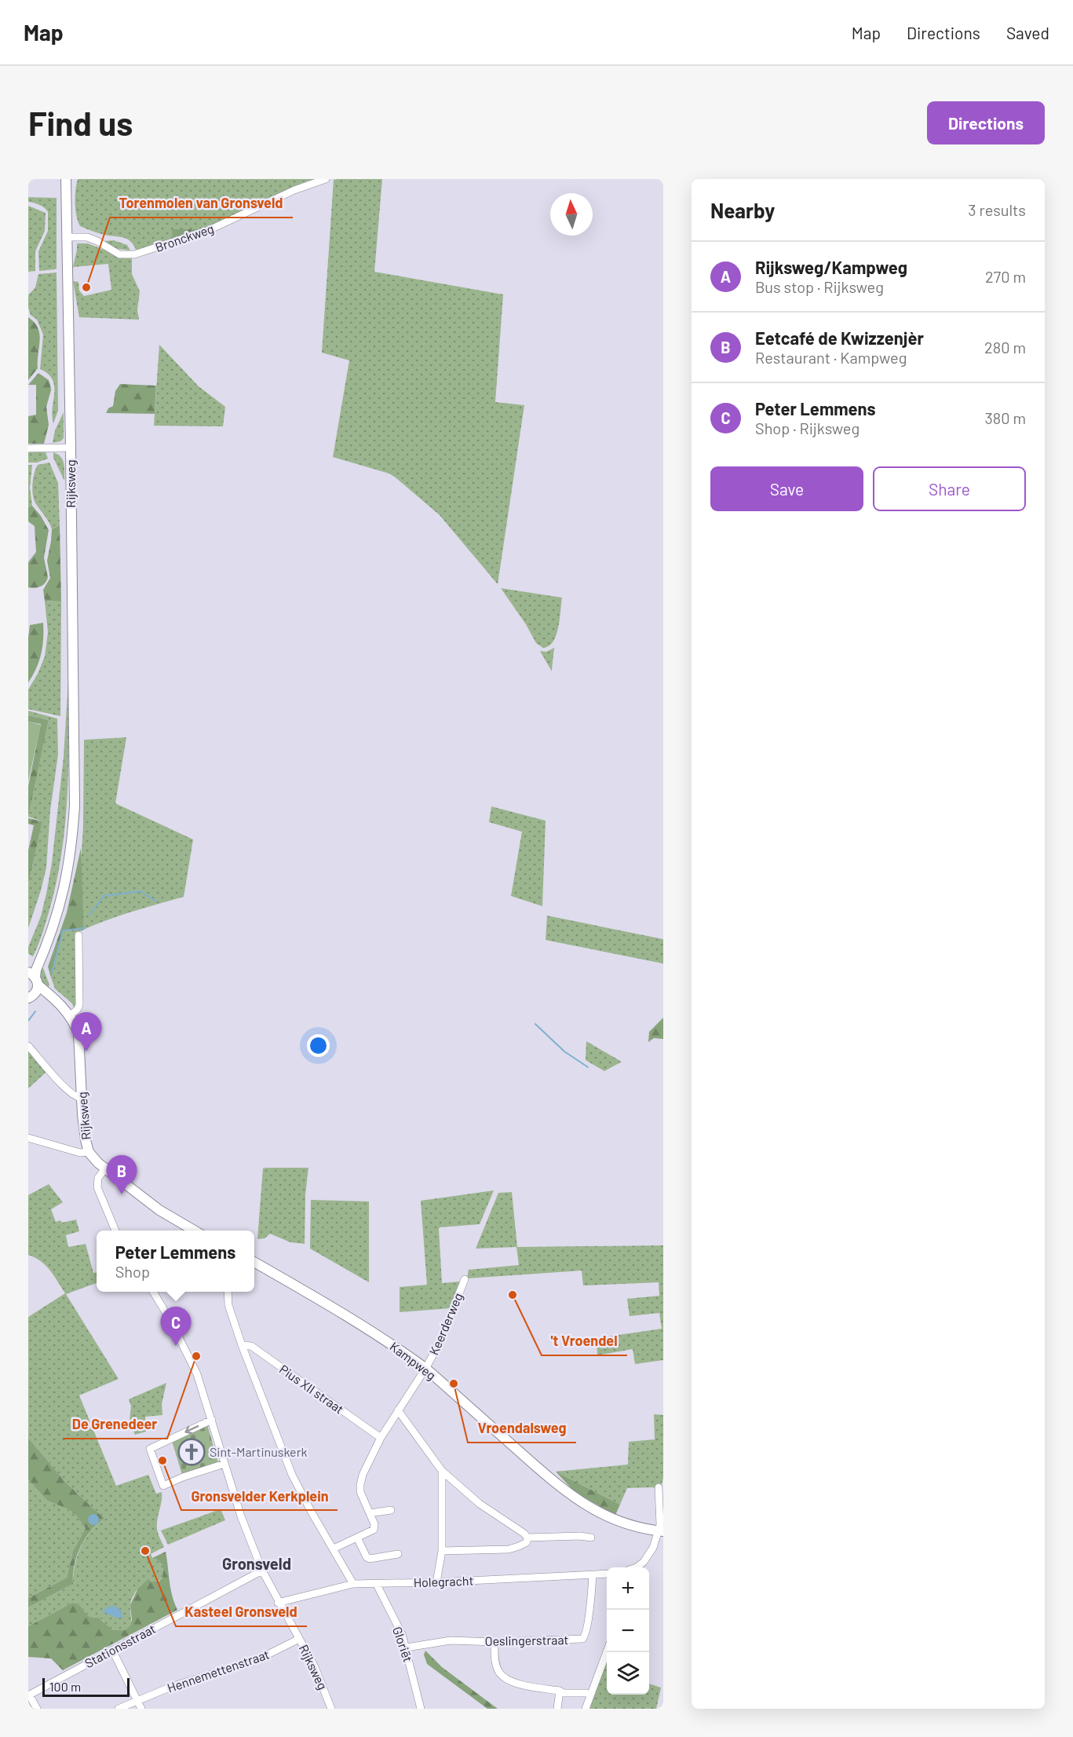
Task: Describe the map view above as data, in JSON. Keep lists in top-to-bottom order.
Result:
{
  "streets": {
    "main road": ["Rijksweg", "Kampweg"],
    "street": [
      "Bronckweg",
      "Keerderweg",
      "Pius XII straat",
      "Holegracht",
      "Oeslingerstraat",
      "Gloriët",
      "Stationsstraat",
      "Hennemettenstraat"
    ]
  },
  "crossings": [
    ["Bronckweg", "Rijksweg"],
    ["Rijksweg", "Holegracht"],
    ["Rijksweg", "Stationsstraat"],
    ["Rijksweg", "Hennemettenstraat"],
    ["Keerderweg", "Kampweg"],
    ["Keerderweg", "Pius XII straat"],
    ["Holegracht", "Oeslingerstraat"],
    ["Holegracht", "Gloriët"],
    ["Oeslingerstraat", "Gloriët"]
  ],
  "districts": ["Gronsveld"],
  "places": {
    "other": [
      "Torenmolen van Gronsveld",
      "'t Vroendel",
      "De Grenedeer",
      "Vroendalsweg",
      "Gronsvelder Kerkplein",
      "Kasteel Gronsveld"
    ],
    "church": ["Sint-Martinuskerk"]
  },
  "scale_bar": "100 m",
  "north": "top",
  "page": {
    "header": "Map",
    "nav": ["Map", "Directions", "Saved"],
    "buttons": [
      "Directions",
      ["Save", "Share"]
    ],
    "title": "Find us",
    "heading": ["Nearby", "3 results"],
    "list": [
      {
        "mark": "A",
        "name": "Rijksweg/Kampweg",
        "note": "Bus stop · Rijksweg",
        "value": "270 m"
      },
      {
        "mark": "B",
        "name": "Eetcafé de Kwizzenjèr",
        "note": "Restaurant · Kampweg",
        "value": "280 m"
      },
      {
        "mark": "C",
        "name": "Peter Lemmens",
        "note": "Shop · Rijksweg",
        "value": "380 m"
      }
    ],
    "pins": ["A", "B", "C"],
    "popup": ["Peter Lemmens", "Shop"],
    "map_buttons": ["+", "−"],
    "scale": "100 m"
  }
}
